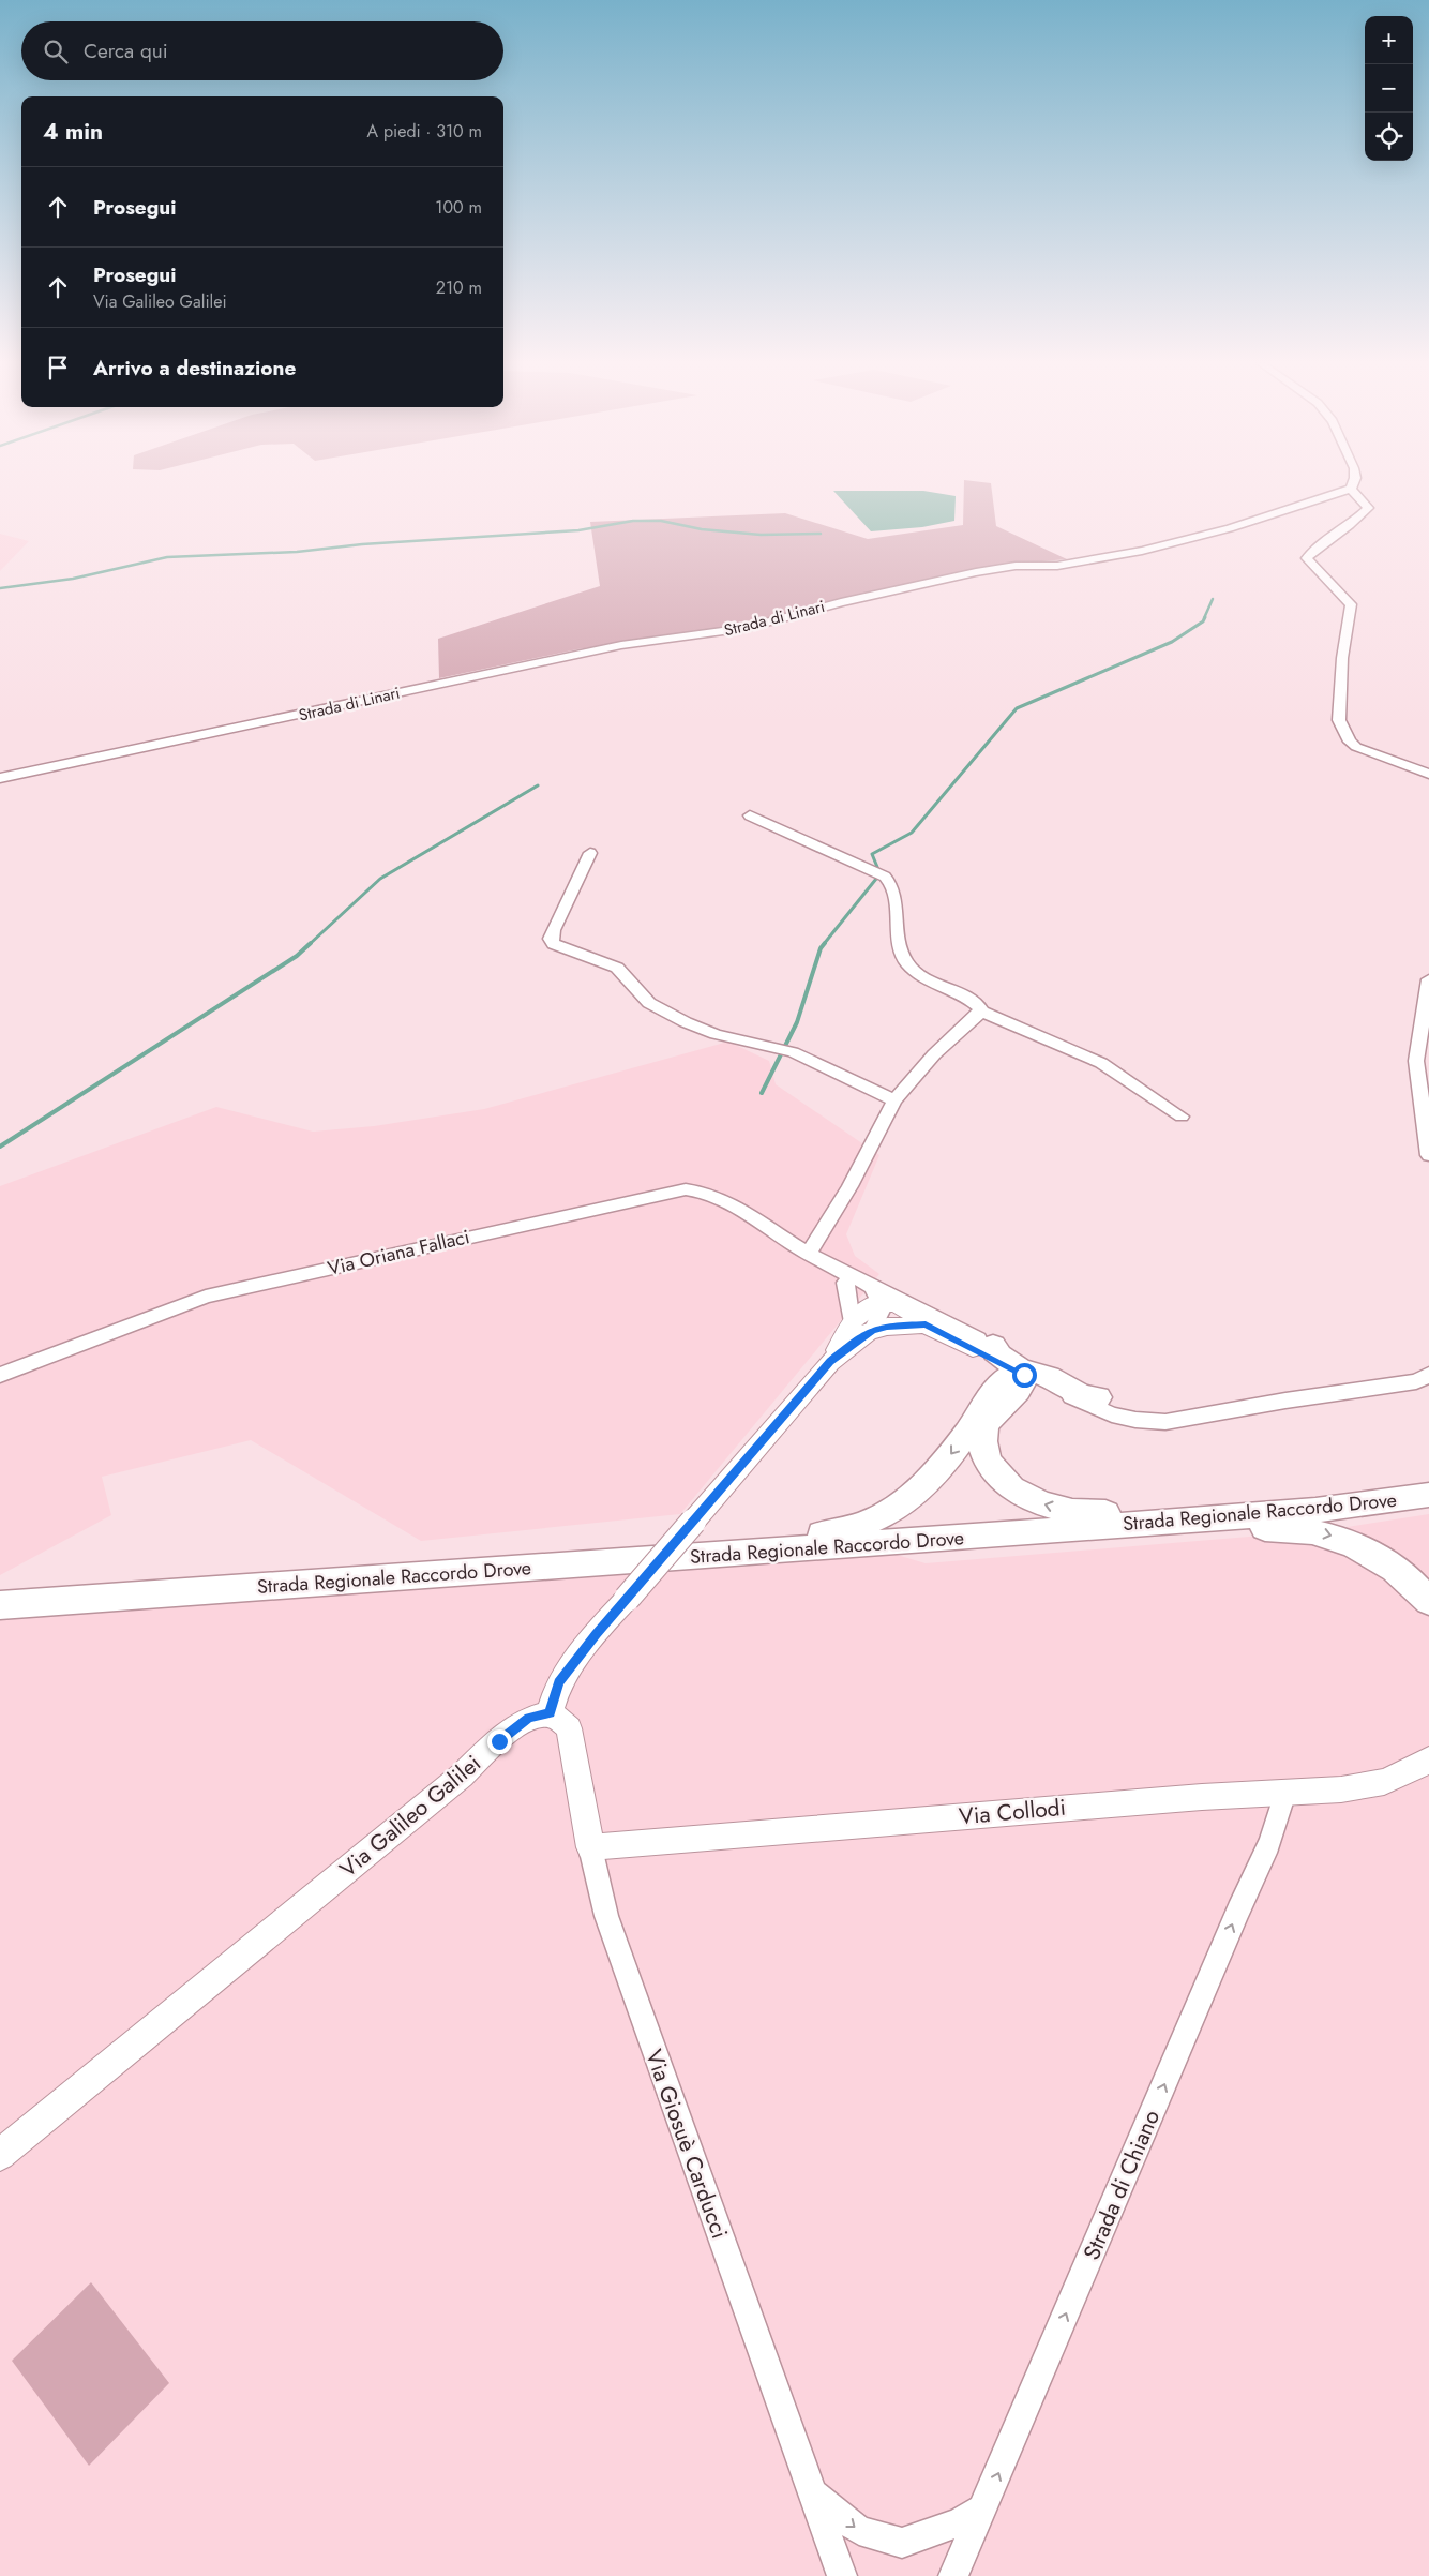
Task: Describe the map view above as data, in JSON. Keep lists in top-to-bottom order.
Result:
{
  "streets": {
    "main road": ["Strada Regionale Raccordo Drove"],
    "street": [
      "Strada di Linari",
      "Via Oriana Fallaci",
      "Via Collodi",
      "Via Galileo Galilei",
      "Via Giosuè Carducci",
      "Strada di Chiano"
    ]
  },
  "crossings": [
    ["Via Collodi", "Via Giosuè Carducci"],
    ["Via Collodi", "Strada di Chiano"],
    ["Via Galileo Galilei", "Via Giosuè Carducci"]
  ],
  "one_way": ["Strada di Chiano"],
  "page": {
    "map_buttons": ["+", "−"],
    "search": "Cerca qui",
    "heading": ["4 min", "A piedi · 310 m"],
    "list": [
      ["Prosegui", "100 m"],
      ["Prosegui", "Via Galileo Galilei", "210 m"],
      "Arrivo a destinazione"
    ]
  }
}
